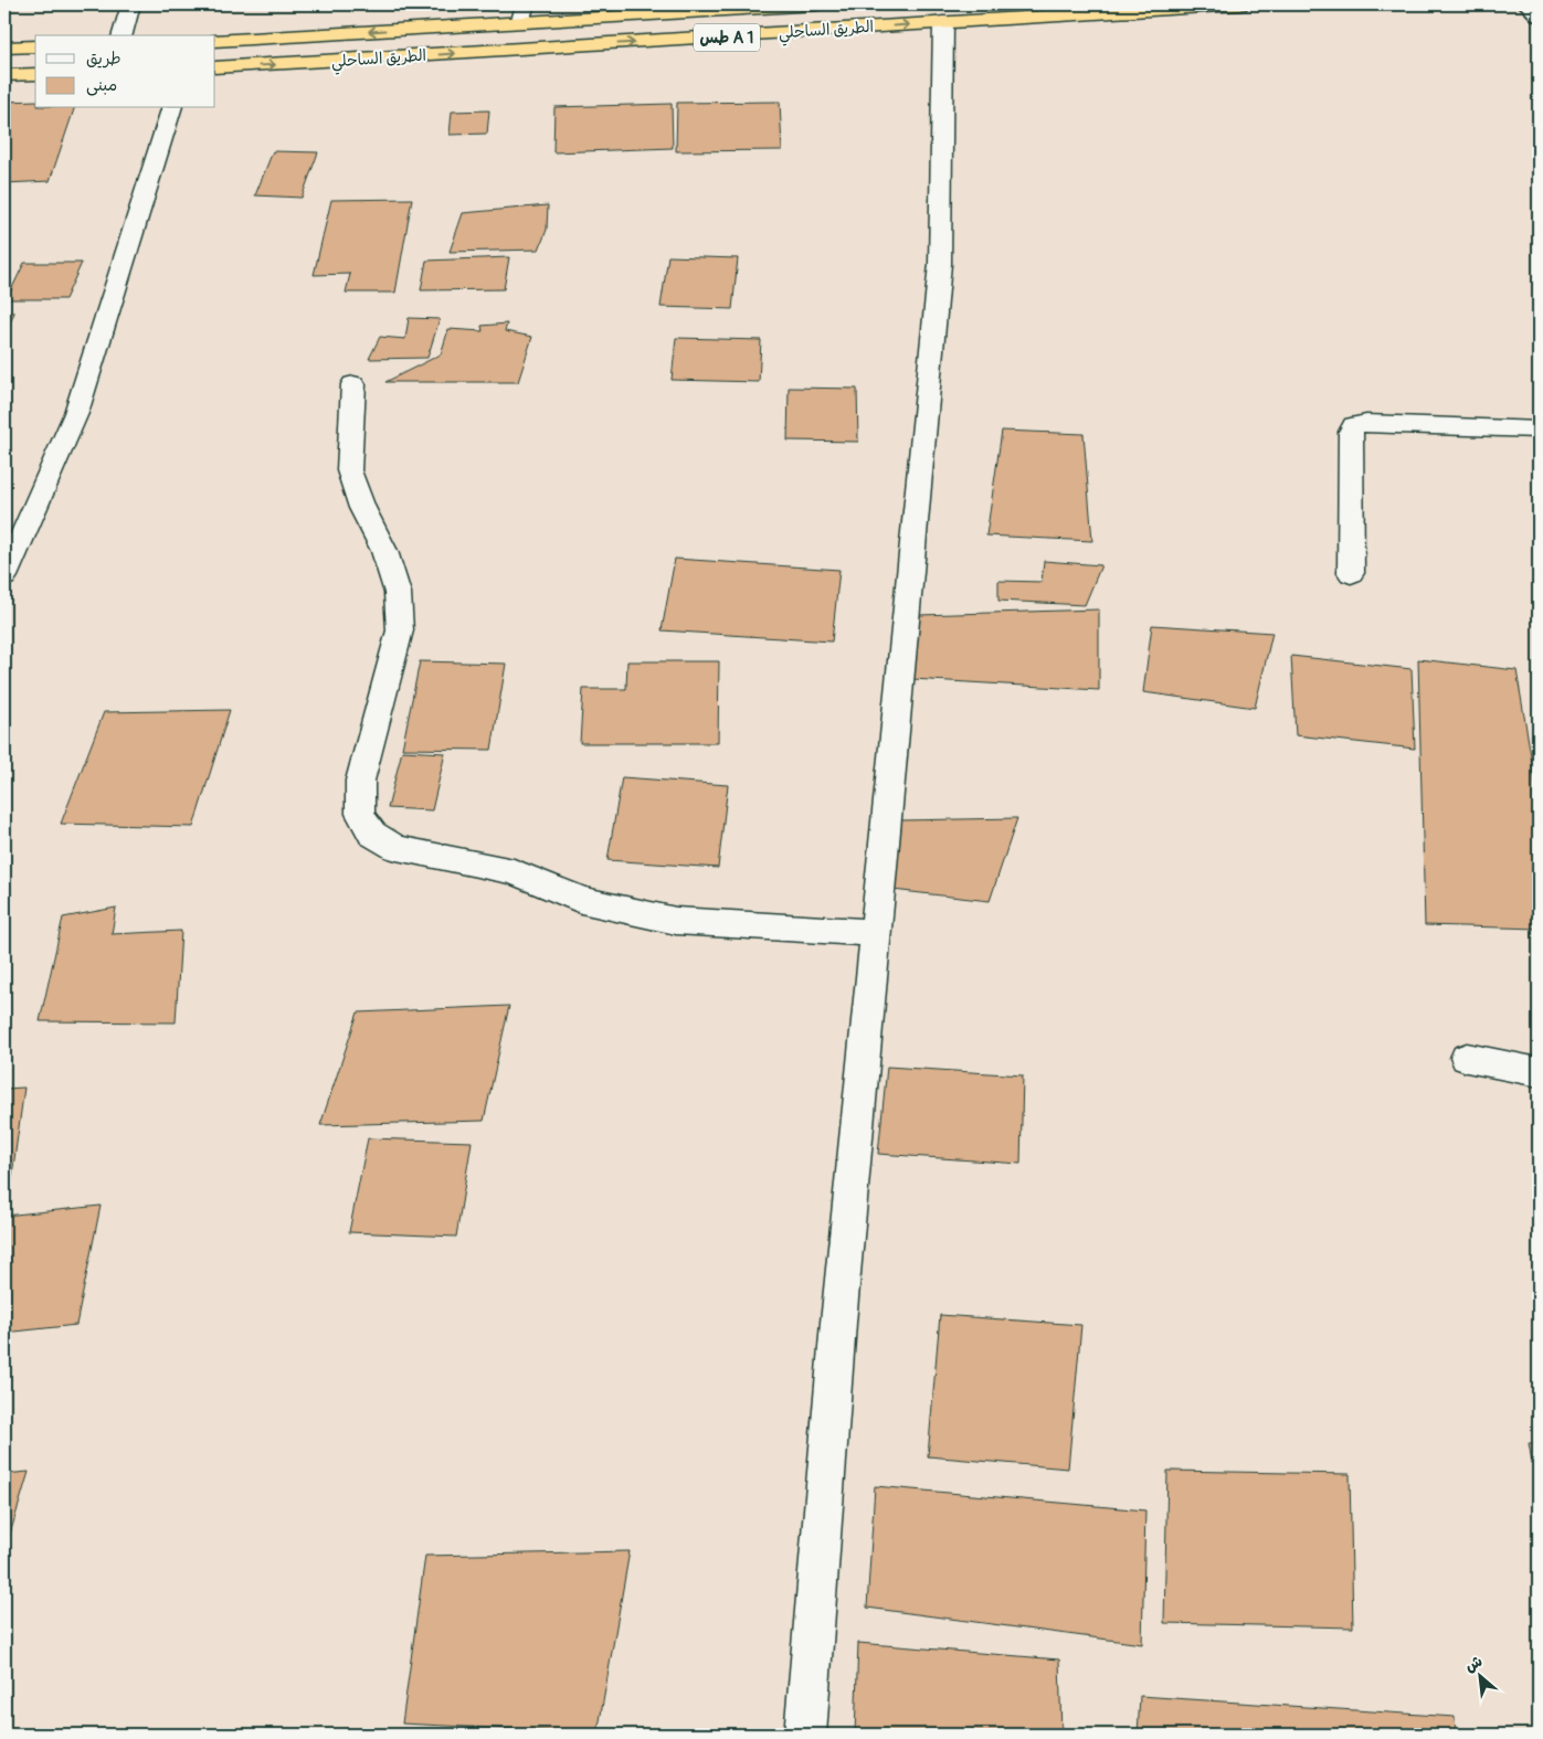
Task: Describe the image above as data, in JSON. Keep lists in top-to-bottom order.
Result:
{
  "streets": {
    "highway": ["الطريق الساحلي", "طس A 1"]
  },
  "legend": ["طريق", "مبنى"],
  "north": "top left"
}
